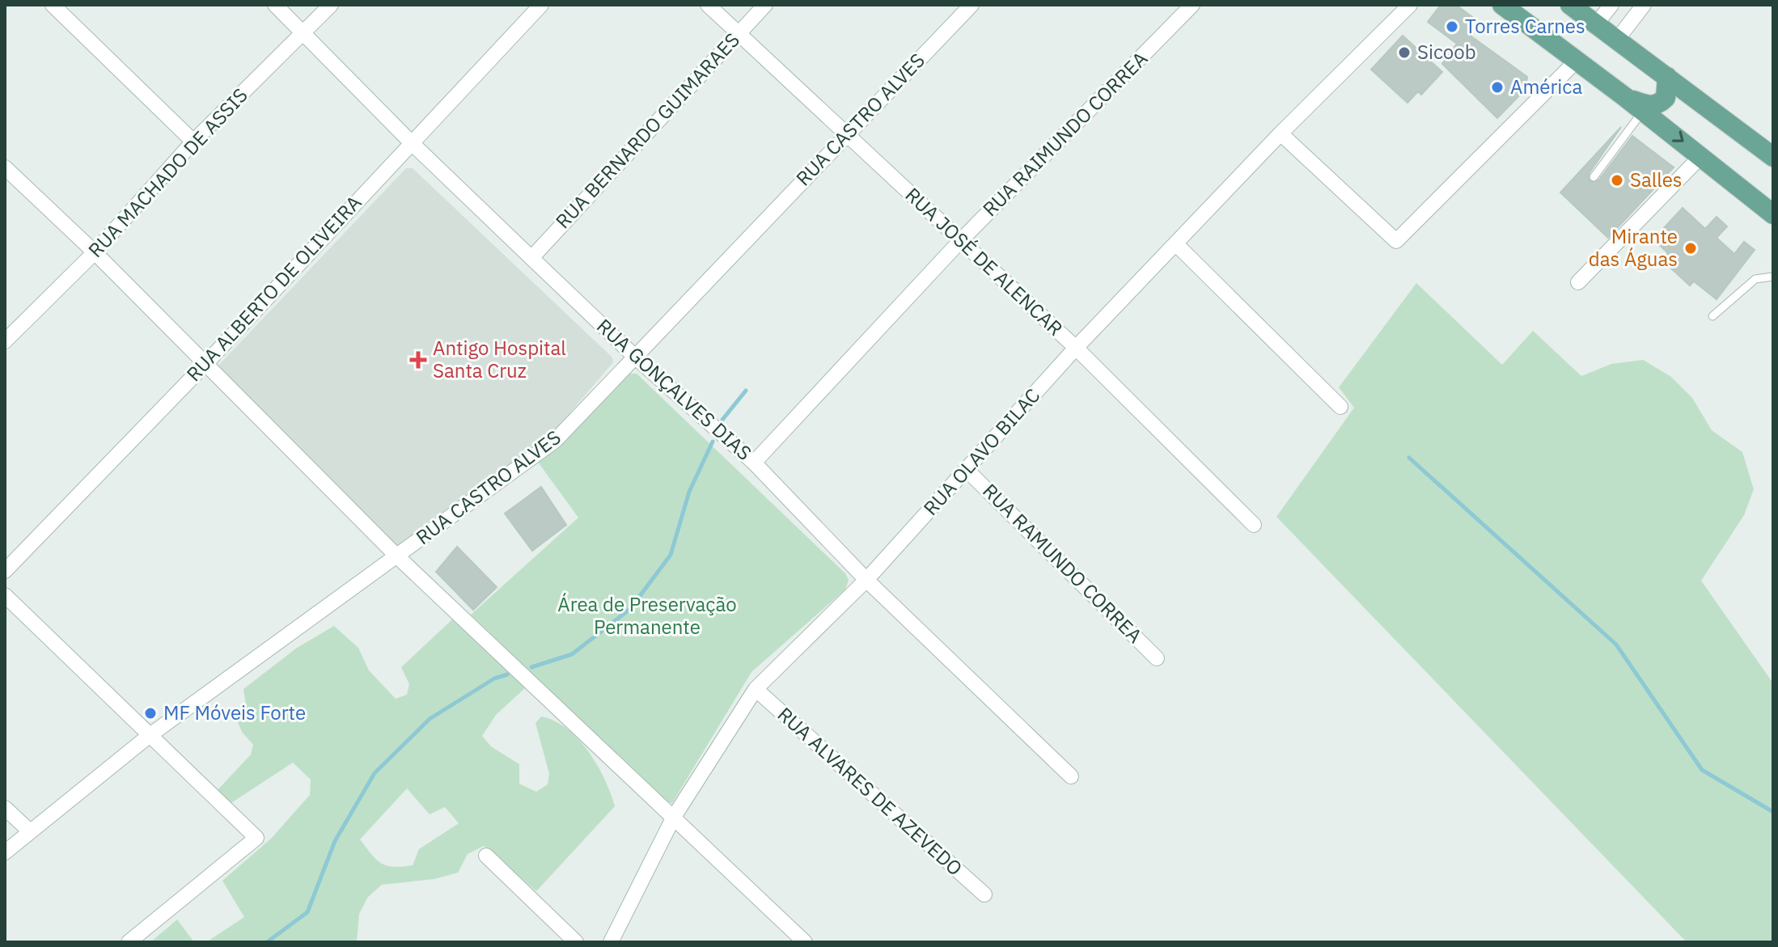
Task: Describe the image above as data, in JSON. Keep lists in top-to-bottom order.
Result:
{
  "streets": {
    "street": [
      "RUA CASTRO ALVES",
      "RUA BERNARDO GUIMARAES",
      "RUA RAIMUNDO CORREA",
      "RUA MACHADO DE ASSIS",
      "RUA JOSÉ DE ALENCAR",
      "RUA ALBERTO DE OLIVEIRA",
      "RUA GONÇALVES DIAS",
      "RUA OLAVO BILAC",
      "RUA RAMUNDO CORREA",
      "RUA ALVARES DE AZEVEDO"
    ]
  },
  "crossings": [
    ["RUA CASTRO ALVES", "RUA JOSÉ DE ALENCAR"],
    ["RUA CASTRO ALVES", "RUA GONÇALVES DIAS"],
    ["RUA BERNARDO GUIMARAES", "RUA JOSÉ DE ALENCAR"],
    ["RUA BERNARDO GUIMARAES", "RUA GONÇALVES DIAS"],
    ["RUA RAIMUNDO CORREA", "RUA JOSÉ DE ALENCAR"],
    ["RUA RAIMUNDO CORREA", "RUA GONÇALVES DIAS"],
    ["RUA MACHADO DE ASSIS", "RUA GONÇALVES DIAS"],
    ["RUA JOSÉ DE ALENCAR", "RUA OLAVO BILAC"],
    ["RUA ALBERTO DE OLIVEIRA", "RUA GONÇALVES DIAS"],
    ["RUA GONÇALVES DIAS", "RUA OLAVO BILAC"],
    ["RUA OLAVO BILAC", "RUA RAMUNDO CORREA"],
    ["RUA OLAVO BILAC", "RUA ALVARES DE AZEVEDO"]
  ],
  "parks": ["Área de Preservação Permanente"],
  "places": {
    "other": [
      "Torres Carnes",
      "Sicoob",
      "América",
      "Salles",
      "Mirante das Águas",
      "MF Móveis Forte"
    ],
    "health": ["Antigo Hospital Santa Cruz"]
  }
}
